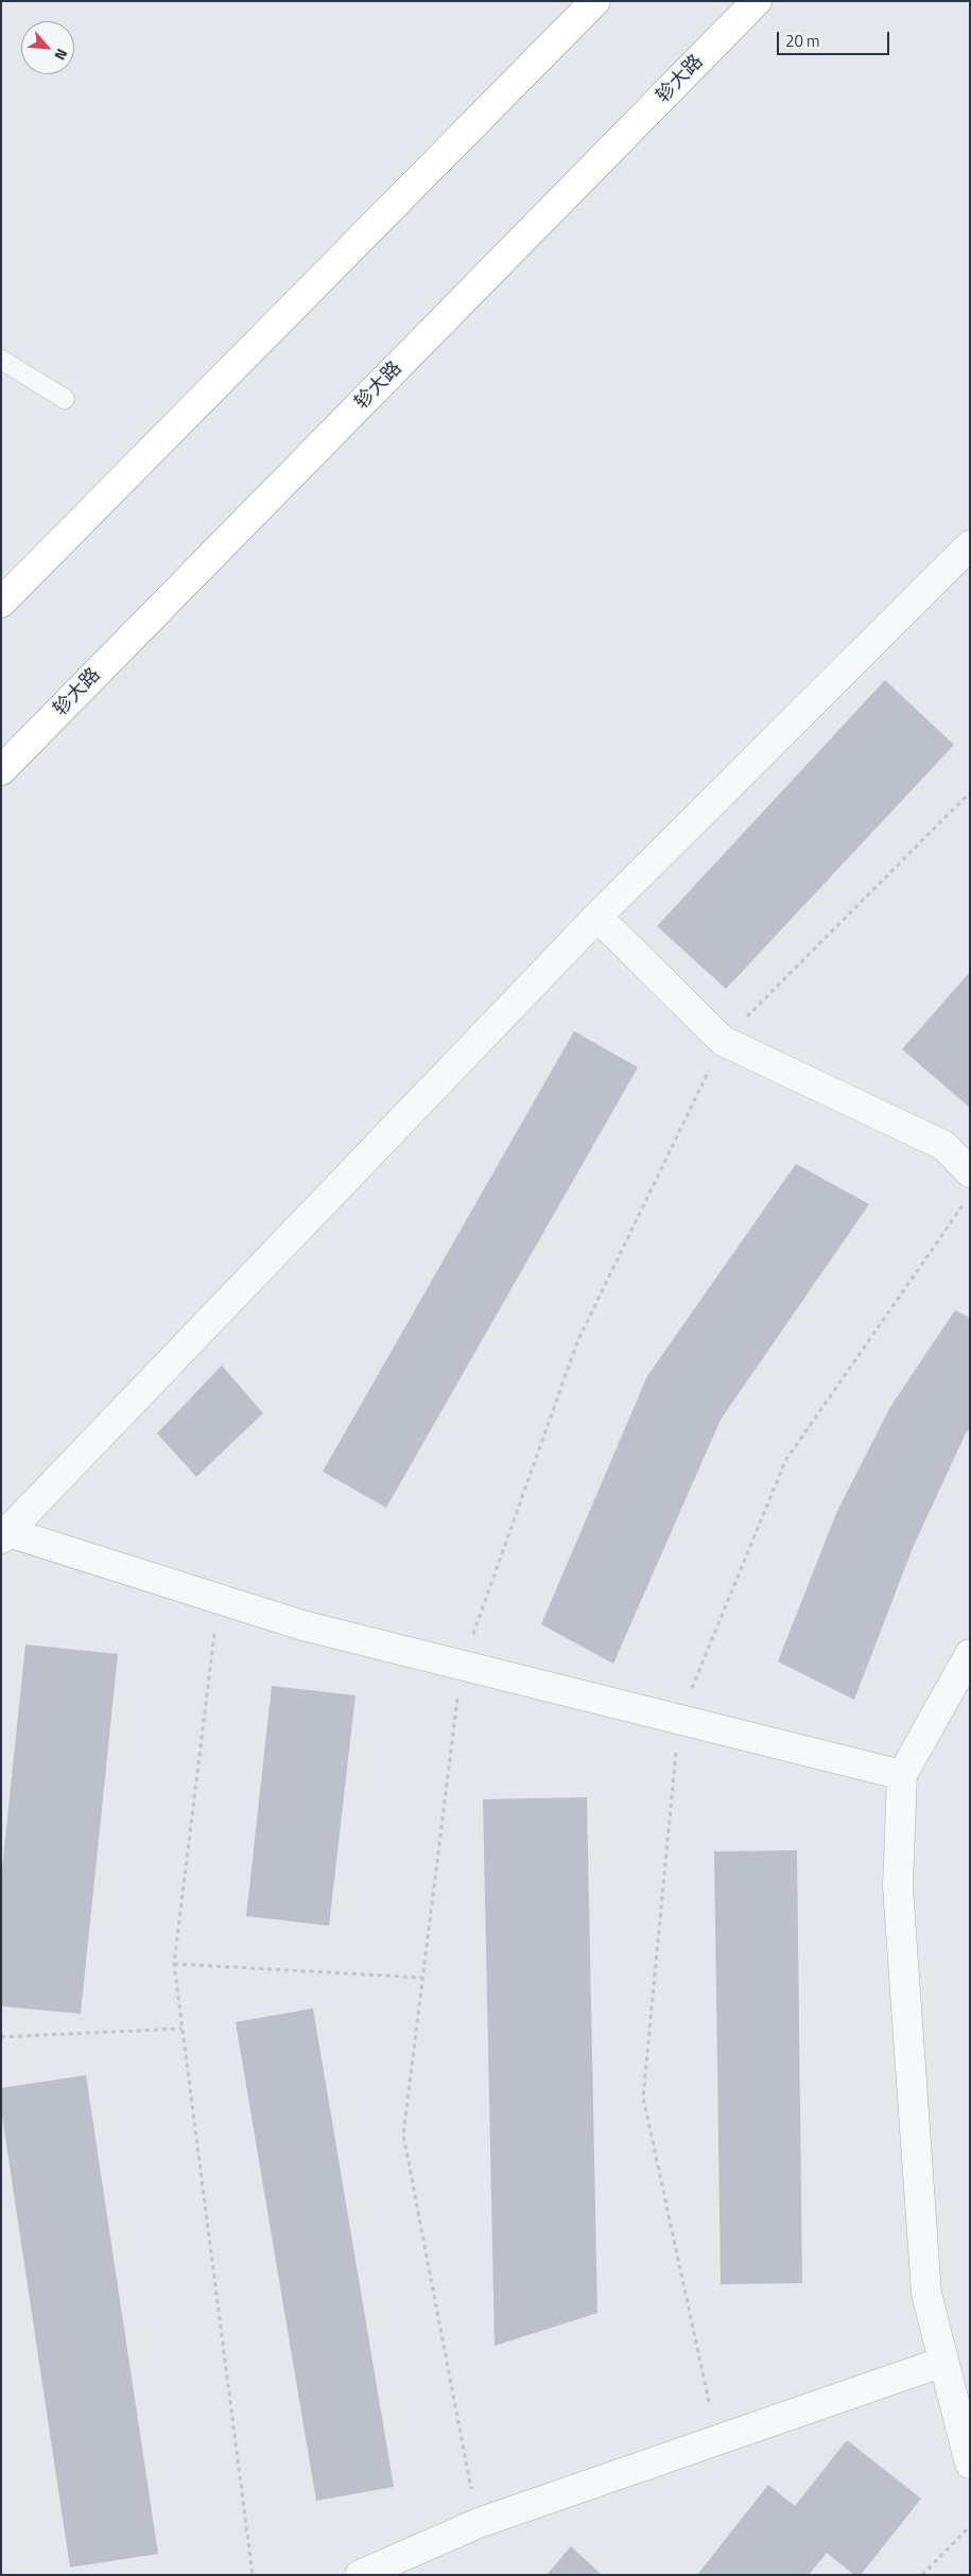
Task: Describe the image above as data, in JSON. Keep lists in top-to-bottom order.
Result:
{
  "streets": {
    "highway": ["轸大路"]
  },
  "scale_bar": "20 m",
  "north": "bottom right"
}
